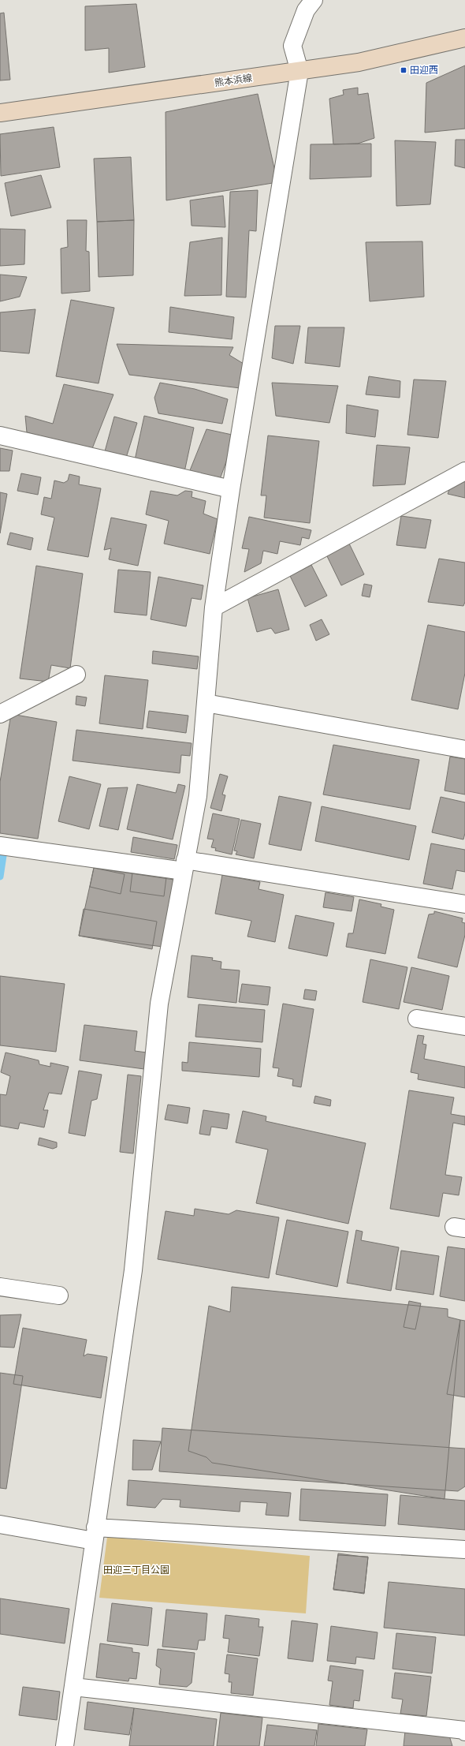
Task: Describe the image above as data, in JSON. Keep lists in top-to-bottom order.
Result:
{
  "streets": {
    "main road": ["熊本浜線"]
  },
  "parks": ["田迎三丁目公園"],
  "places": {
    "transit": ["田迎西"]
  }
}
